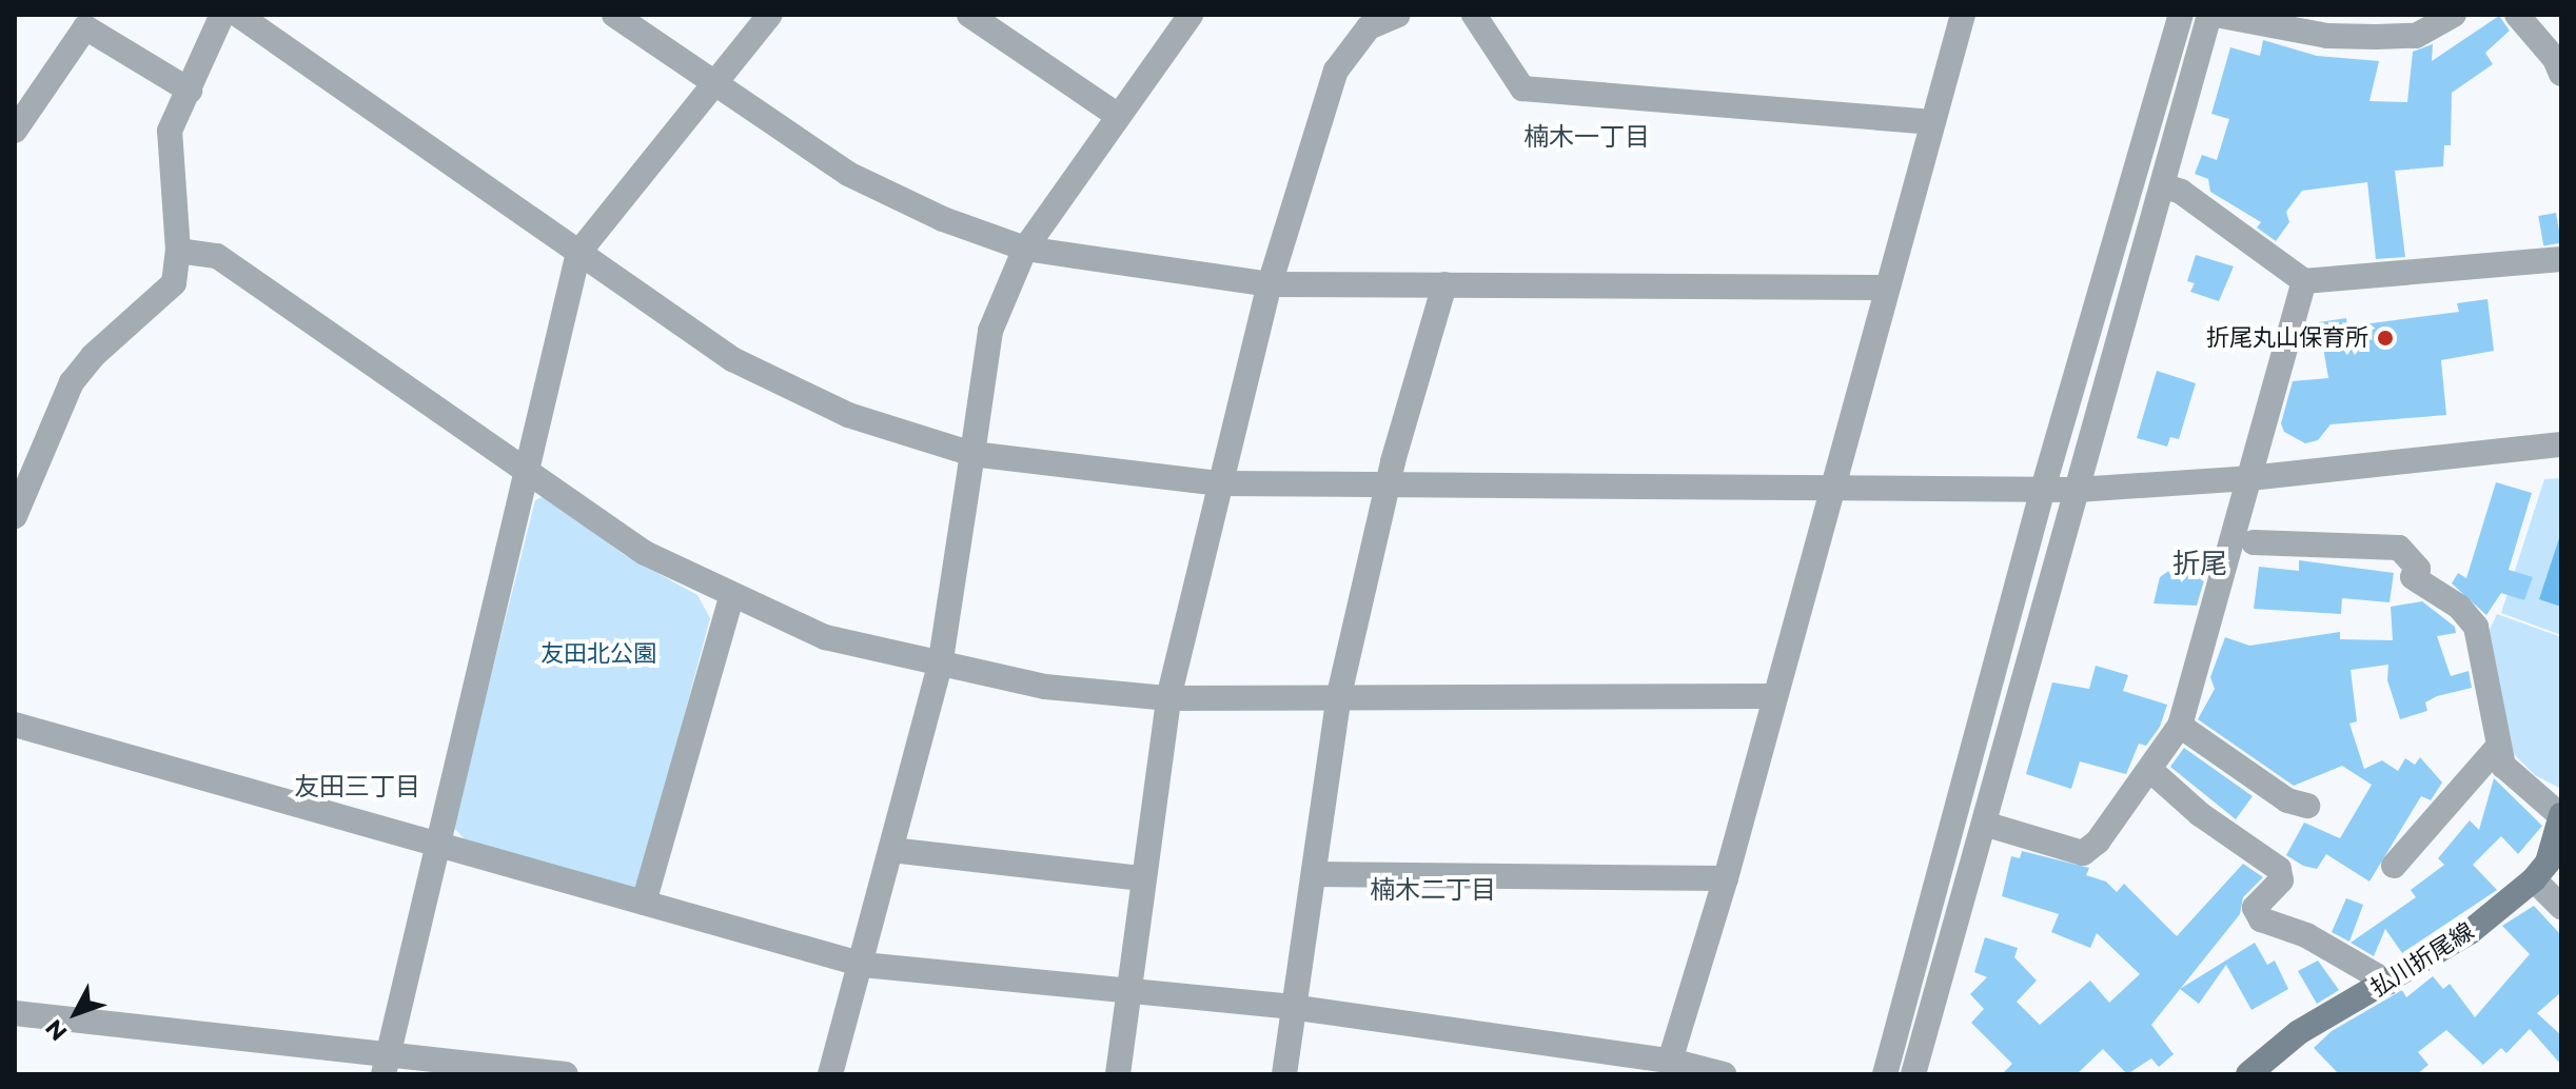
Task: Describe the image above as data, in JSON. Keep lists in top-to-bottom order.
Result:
{
  "streets": {
    "main road": ["払川折尾線"]
  },
  "districts": [
    "楠木一丁目",
    "折尾",
    "友田三丁目",
    "楠木二丁目"
  ],
  "parks": ["友田北公園"],
  "places": ["折尾丸山保育所"],
  "north": "bottom left"
}
